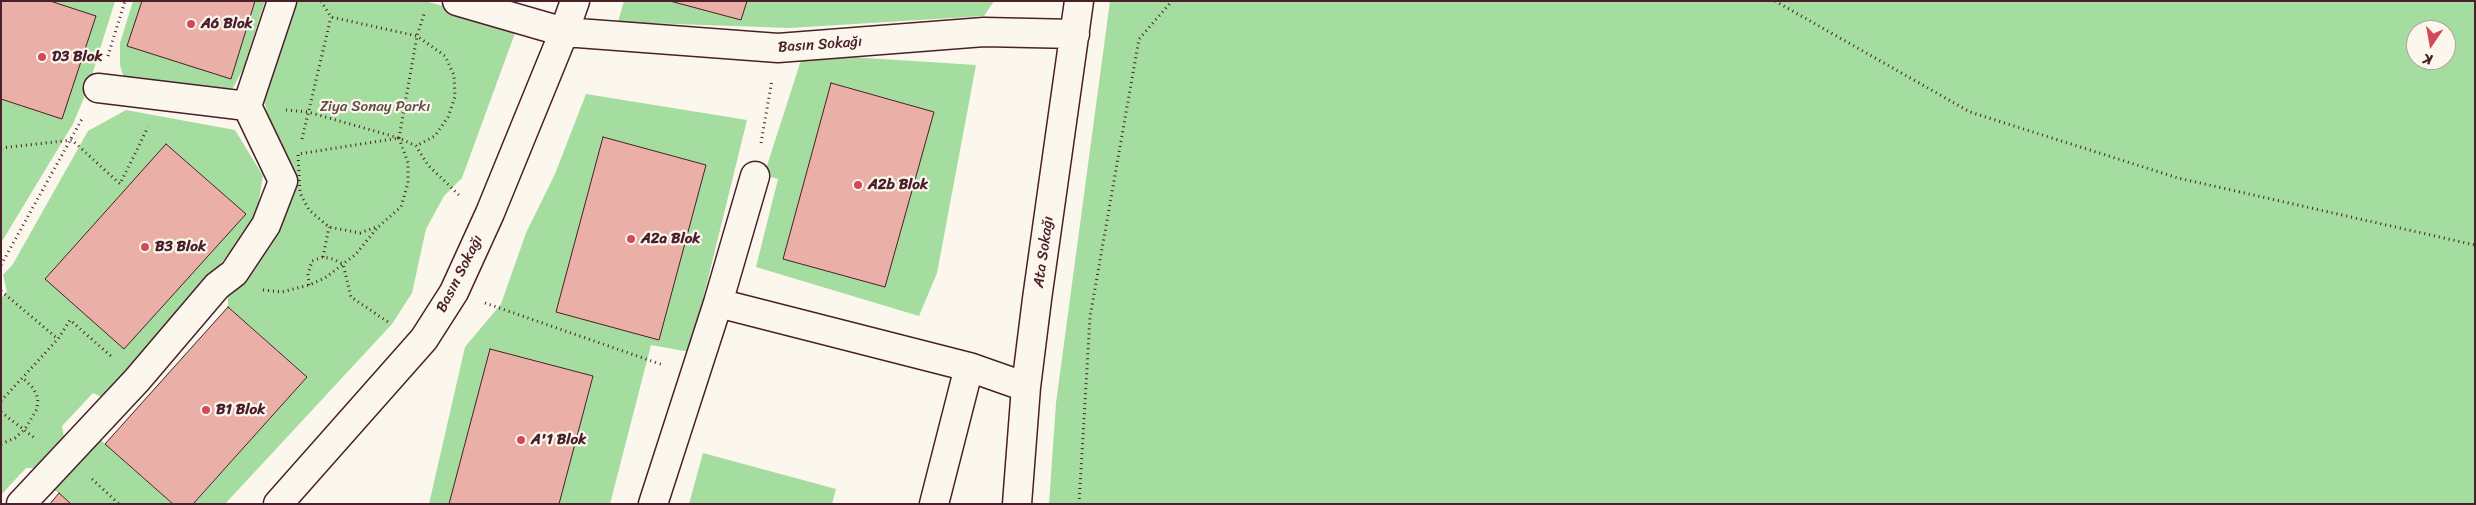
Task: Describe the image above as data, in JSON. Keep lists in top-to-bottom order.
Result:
{
  "streets": {
    "street": ["Basın Sokağı", "Ata Sokağı"]
  },
  "crossings": [
    ["Basın Sokağı", "Ata Sokağı"]
  ],
  "parks": ["Ziya Sonay Parkı"],
  "places": [
    "A6 Blok",
    "D3 Blok",
    "A2b Blok",
    "A2a Blok",
    "B3 Blok",
    "B1 Blok",
    "A'1 Blok"
  ],
  "north": "bottom"
}
